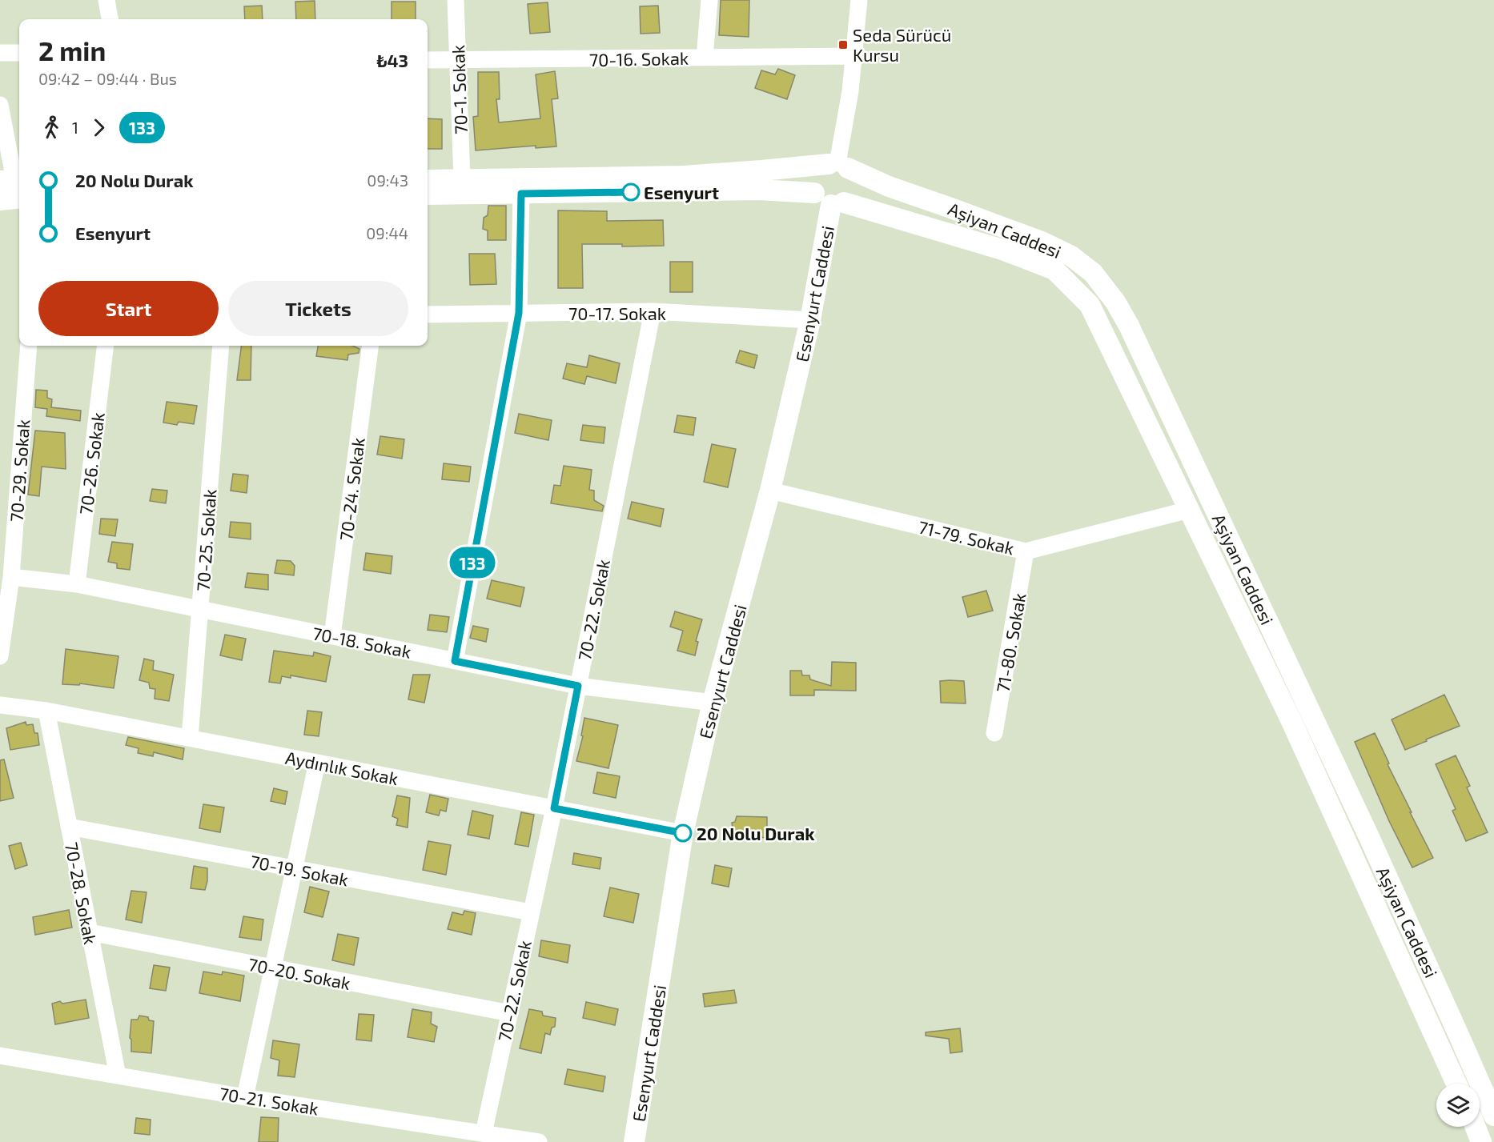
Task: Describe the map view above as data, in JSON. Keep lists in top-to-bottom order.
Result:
{
  "streets": {
    "street": [
      "70-16. Sokak",
      "70-1. Sokak",
      "Aşiyan Caddesi",
      "Esenyurt Caddesi",
      "70-17. Sokak",
      "70-26. Sokak",
      "70-29. Sokak",
      "70-24. Sokak",
      "71-79. Sokak",
      "70-25. Sokak",
      "70-22. Sokak",
      "70-18. Sokak",
      "71-80. Sokak",
      "Aydınlık Sokak",
      "70-19. Sokak",
      "70-28. Sokak",
      "70-20. Sokak",
      "70-21. Sokak"
    ]
  },
  "crossings": [
    ["70-16. Sokak", "70-1. Sokak"],
    ["Aşiyan Caddesi", "Esenyurt Caddesi"],
    ["Aşiyan Caddesi", "71-79. Sokak"],
    ["Esenyurt Caddesi", "70-17. Sokak"],
    ["Esenyurt Caddesi", "71-79. Sokak"],
    ["Esenyurt Caddesi", "70-18. Sokak"],
    ["Esenyurt Caddesi", "Aydınlık Sokak"],
    ["70-17. Sokak", "70-22. Sokak"],
    ["70-26. Sokak", "70-18. Sokak"],
    ["70-29. Sokak", "70-18. Sokak"],
    ["70-24. Sokak", "70-18. Sokak"],
    ["71-79. Sokak", "71-80. Sokak"],
    ["70-25. Sokak", "70-18. Sokak"],
    ["70-25. Sokak", "Aydınlık Sokak"],
    ["70-22. Sokak", "70-18. Sokak"],
    ["70-22. Sokak", "Aydınlık Sokak"],
    ["70-22. Sokak", "70-19. Sokak"],
    ["70-22. Sokak", "70-20. Sokak"],
    ["70-22. Sokak", "70-21. Sokak"],
    ["Aydınlık Sokak", "70-28. Sokak"],
    ["70-19. Sokak", "70-28. Sokak"],
    ["70-28. Sokak", "70-20. Sokak"],
    ["70-28. Sokak", "70-21. Sokak"]
  ],
  "places": {
    "transit": ["Seda Sürücü Kursu"],
    "other": ["Esenyurt", "20 Nolu Durak"]
  },
  "lines": ["bus line 133"],
  "page": {
    "on_map": "133",
    "heading": ["2 min", "09:42 – 09:44 · Bus", "₺43"],
    "legs": ["1", "133"],
    "list": [
      {
        "name": "20 Nolu Durak",
        "value": "09:43"
      },
      {
        "name": "Esenyurt",
        "value": "09:44"
      }
    ],
    "buttons": ["Start", "Tickets"]
  }
}
